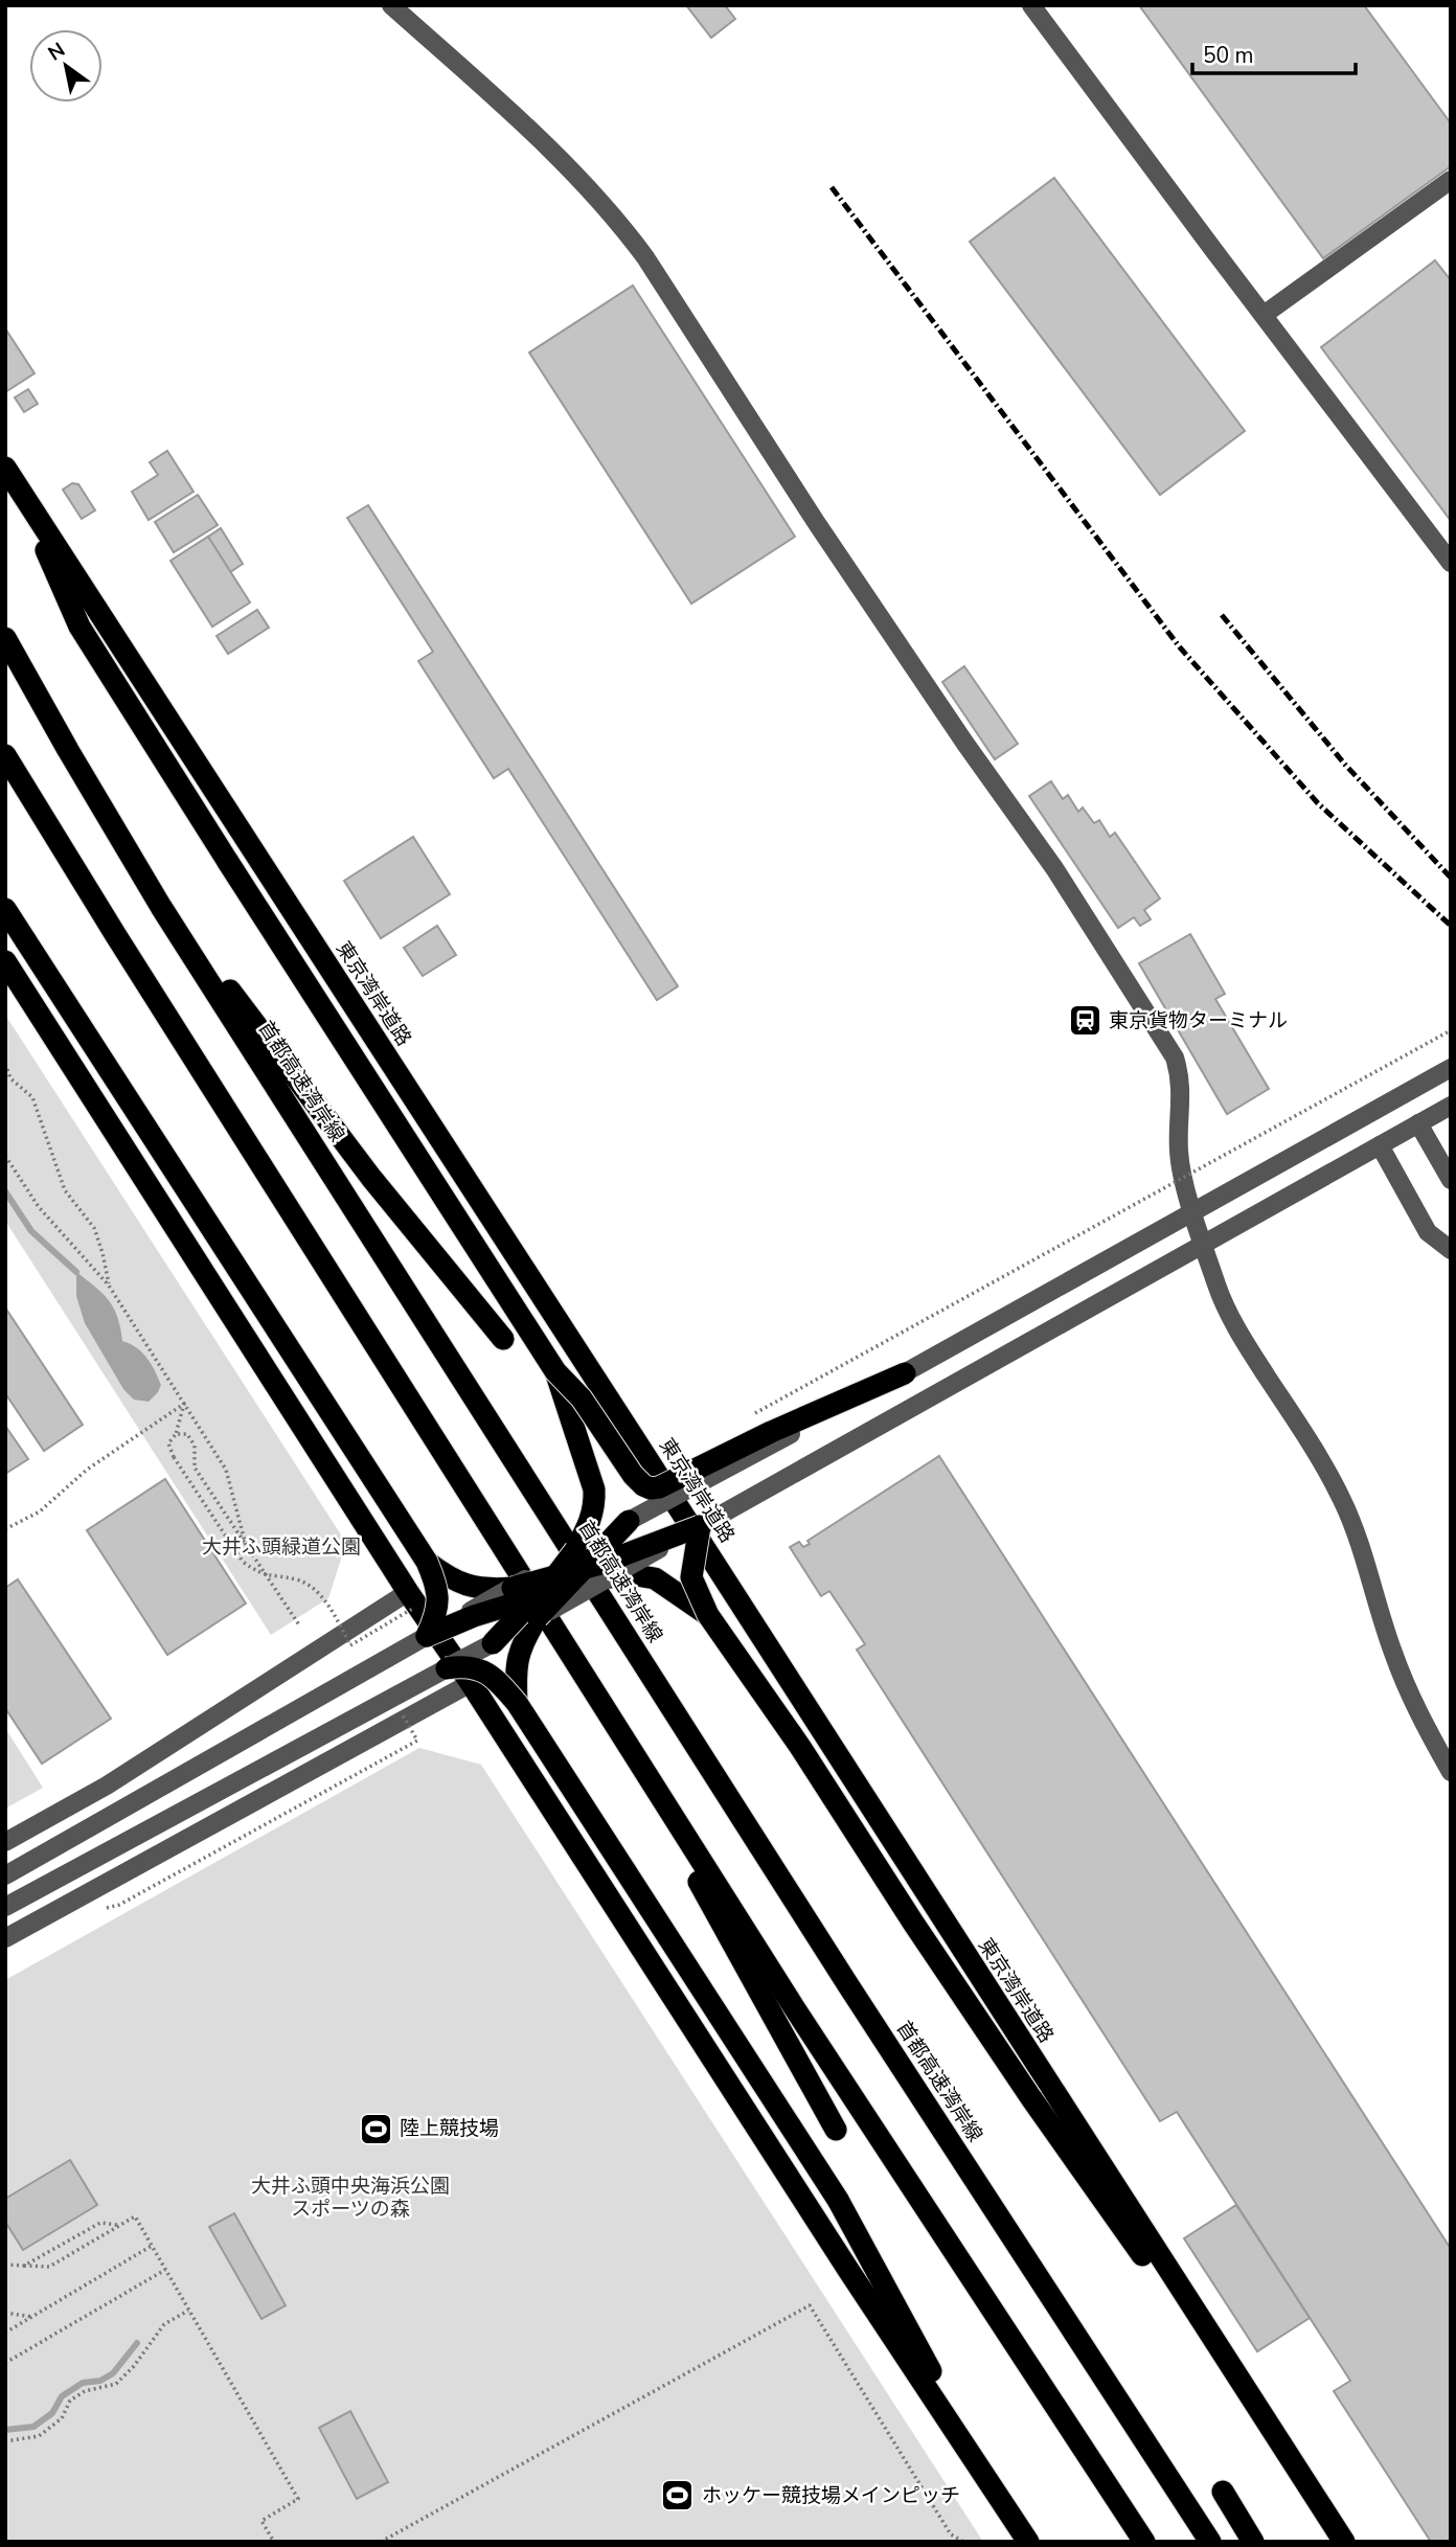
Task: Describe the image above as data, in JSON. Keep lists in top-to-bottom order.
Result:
{
  "streets": {
    "highway": ["東京湾岸道路", "首都高速湾岸線"]
  },
  "parks": ["大井ふ頭緑道公園", "大井ふ頭中央海浜公園 スポーツの森"],
  "places": {
    "station": ["東京貨物ターミナル"],
    "sports": ["陸上競技場", "ホッケー競技場メインピッチ"]
  },
  "scale_bar": "50 m",
  "north": "top left"
}
